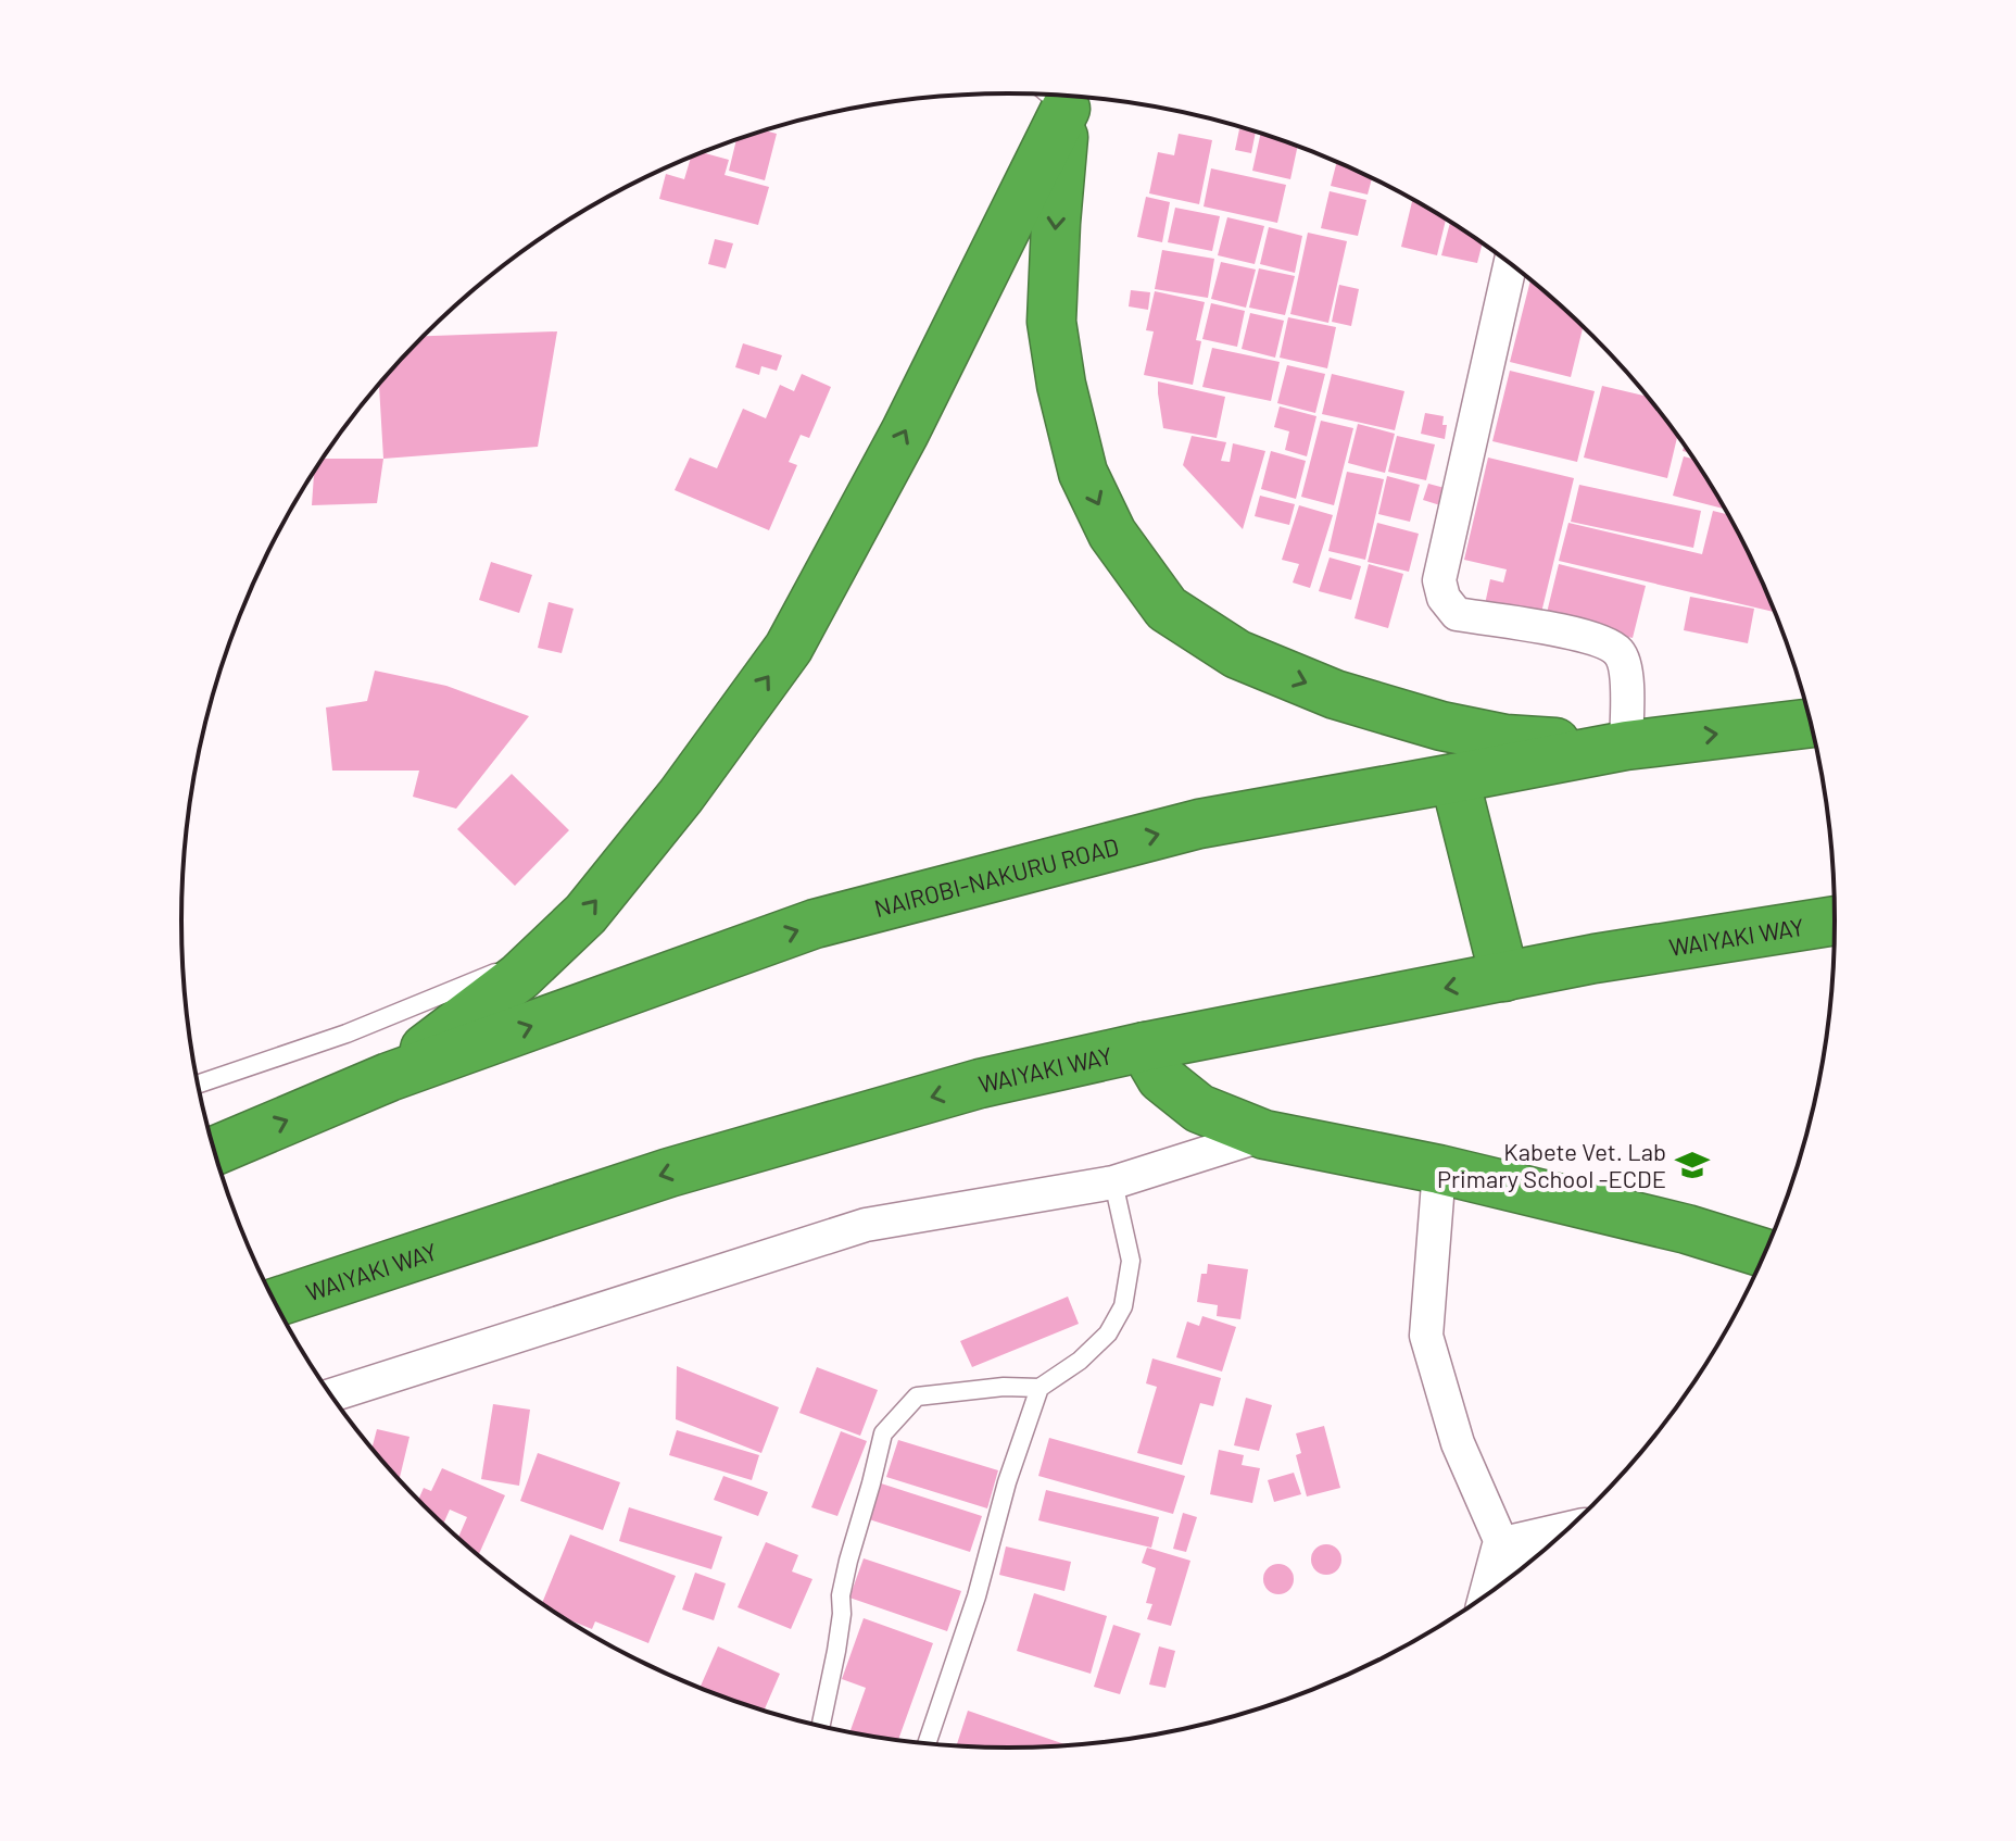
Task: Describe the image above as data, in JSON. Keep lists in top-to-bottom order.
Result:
{
  "streets": {
    "highway": ["NAIROBI-NAKURU ROAD", "WAIYAKI WAY"]
  },
  "one_way": ["NAIROBI-NAKURU ROAD", "WAIYAKI WAY"],
  "places": {
    "school or university": ["Kabete Vet. Lab Primary School -ECDE"]
  }
}
